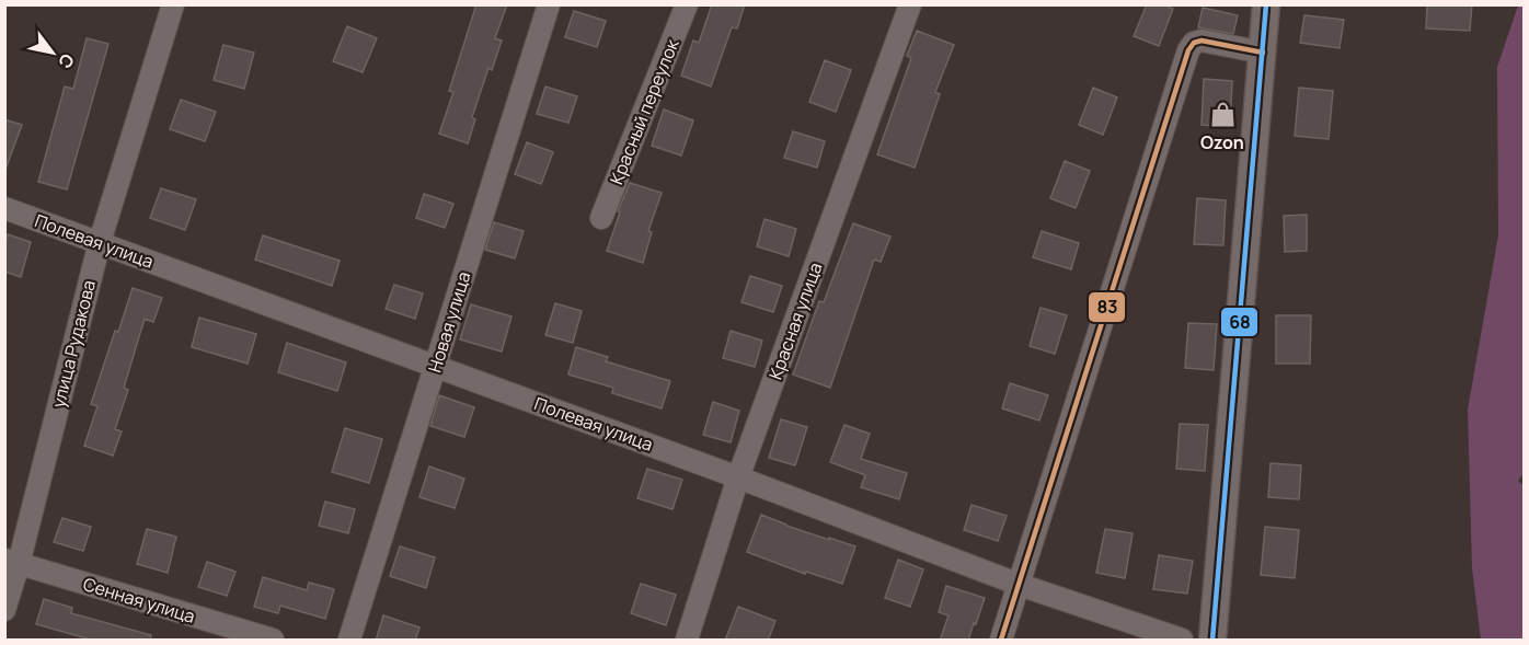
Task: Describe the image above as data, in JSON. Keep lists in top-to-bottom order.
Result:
{
  "streets": {
    "street": [
      "Красный переулок",
      "Полевая улица",
      "Красная улица",
      "Новая улица",
      "улица Рудакова",
      "Сенная улица"
    ]
  },
  "crossings": [
    ["Полевая улица", "Красная улица"],
    ["Полевая улица", "Новая улица"],
    ["Полевая улица", "улица Рудакова"],
    ["улица Рудакова", "Сенная улица"]
  ],
  "places": {
    "shop": ["Ozon"]
  },
  "lines": ["transit line 68", "transit line 83"],
  "north": "bottom right"
}
